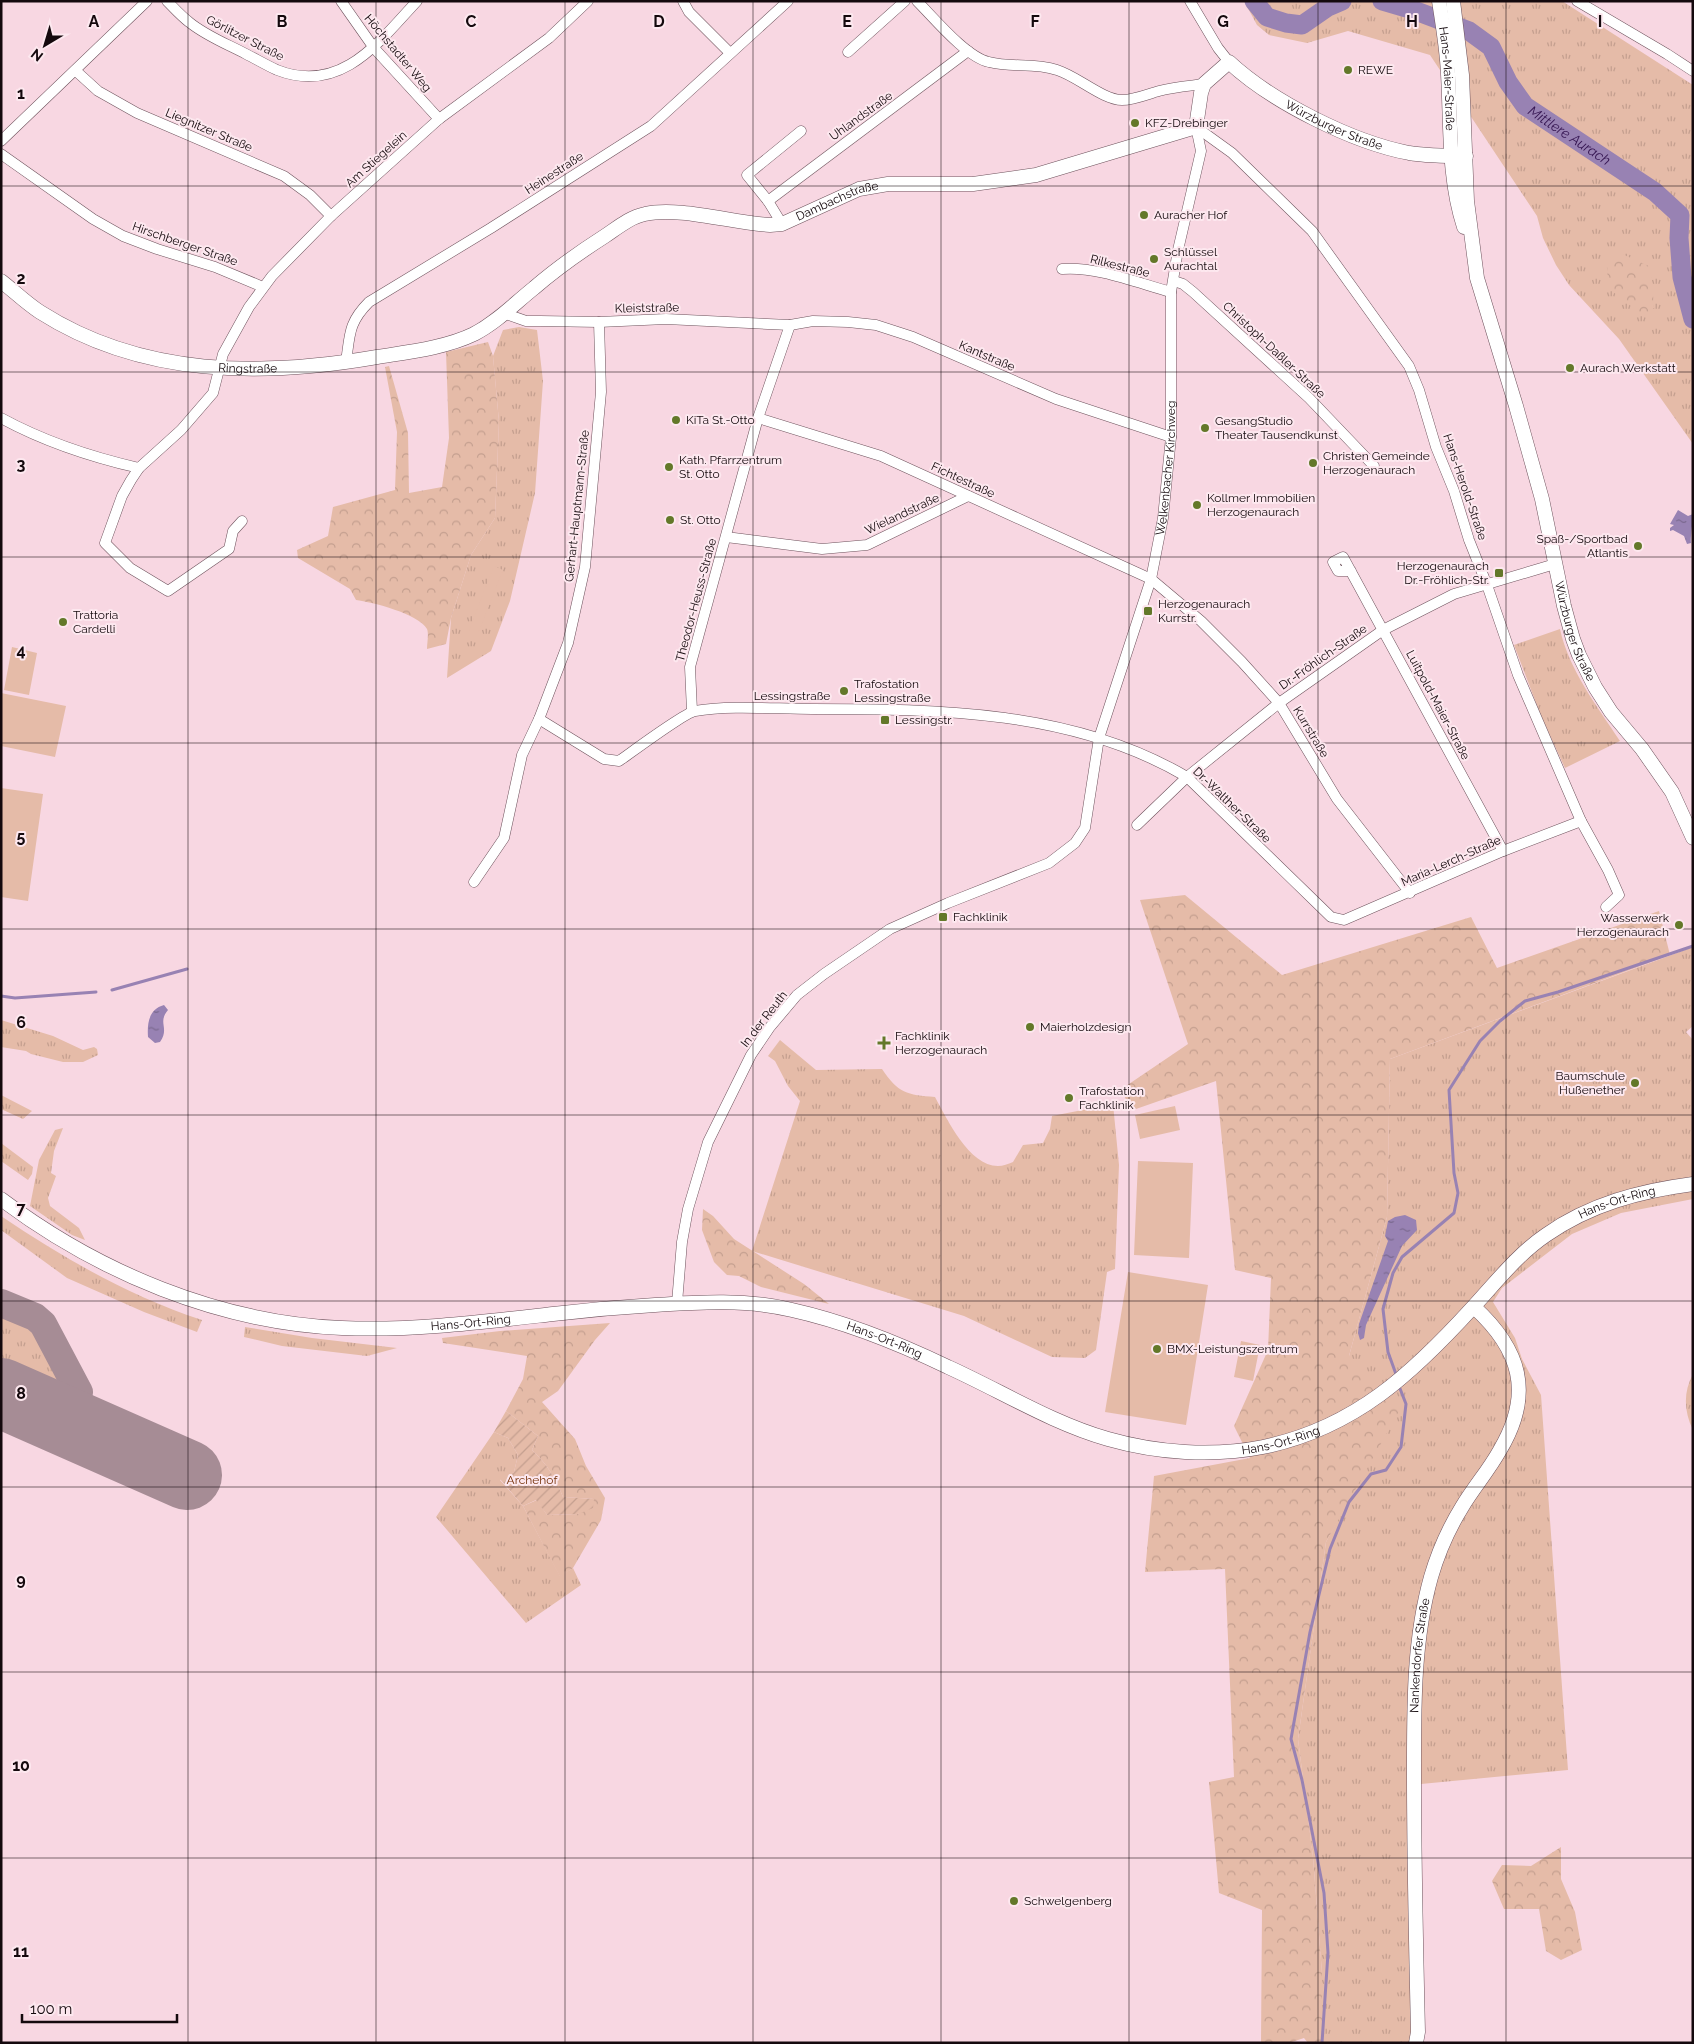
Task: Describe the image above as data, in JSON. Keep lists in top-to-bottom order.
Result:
{
  "streets": {
    "street": [
      "Görlitzer Straße",
      "Höchstadter Weg",
      "Hans-Maier-Straße",
      "Uhlandstraße",
      "Würzburger Straße",
      "Liegnitzer Straße",
      "Am Stiegelein",
      "Heinestraße",
      "Dambachstraße",
      "Hirschberger Straße",
      "Rilkestraße",
      "Kleiststraße",
      "Christoph-Daßler-Straße",
      "Kantstraße",
      "Ringstraße",
      "Welkenbacher Kirchweg",
      "Fichtestraße",
      "Hans-Herold-Straße",
      "Gerhart-Hauptmann-Straße",
      "Wielandstraße",
      "Theodor-Heuss-Straße",
      "Dr.-Fröhlich-Straße",
      "Lessingstraße",
      "Luitpold-Maier-Straße",
      "Kurrstraße",
      "Dr.-Walther-Straße",
      "Maria-Lerch-Straße",
      "In der Reuth",
      "Hans-Ort-Ring",
      "Nankendorfer Straße"
    ]
  },
  "crossings": [
    ["Görlitzer Straße", "Höchstadter Weg"],
    ["Höchstadter Weg", "Am Stiegelein"],
    ["Hans-Maier-Straße", "Würzburger Straße"],
    ["Würzburger Straße", "Dr.-Fröhlich-Straße"],
    ["Liegnitzer Straße", "Am Stiegelein"],
    ["Am Stiegelein", "Hirschberger Straße"],
    ["Am Stiegelein", "Ringstraße"],
    ["Heinestraße", "Ringstraße"],
    ["Dambachstraße", "Kleiststraße"],
    ["Dambachstraße", "Ringstraße"],
    ["Dambachstraße", "Welkenbacher Kirchweg"],
    ["Dambachstraße", "Hans-Herold-Straße"],
    ["Rilkestraße", "Welkenbacher Kirchweg"],
    ["Kleiststraße", "Kantstraße"],
    ["Kleiststraße", "Ringstraße"],
    ["Kleiststraße", "Gerhart-Hauptmann-Straße"],
    ["Kleiststraße", "Theodor-Heuss-Straße"],
    ["Christoph-Daßler-Straße", "Welkenbacher Kirchweg"],
    ["Kantstraße", "Welkenbacher Kirchweg"],
    ["Kantstraße", "Theodor-Heuss-Straße"],
    ["Welkenbacher Kirchweg", "Fichtestraße"],
    ["Welkenbacher Kirchweg", "Hans-Herold-Straße"],
    ["Welkenbacher Kirchweg", "Lessingstraße"],
    ["Welkenbacher Kirchweg", "Kurrstraße"],
    ["Welkenbacher Kirchweg", "Dr.-Walther-Straße"],
    ["Welkenbacher Kirchweg", "In der Reuth"],
    ["Fichtestraße", "Wielandstraße"],
    ["Fichtestraße", "Theodor-Heuss-Straße"],
    ["Fichtestraße", "Kurrstraße"],
    ["Hans-Herold-Straße", "Dr.-Fröhlich-Straße"],
    ["Hans-Herold-Straße", "Maria-Lerch-Straße"],
    ["Wielandstraße", "Theodor-Heuss-Straße"],
    ["Theodor-Heuss-Straße", "Lessingstraße"],
    ["Dr.-Fröhlich-Straße", "Luitpold-Maier-Straße"],
    ["Dr.-Fröhlich-Straße", "Kurrstraße"],
    ["Dr.-Fröhlich-Straße", "Dr.-Walther-Straße"],
    ["Lessingstraße", "Dr.-Walther-Straße"],
    ["Luitpold-Maier-Straße", "Maria-Lerch-Straße"],
    ["Kurrstraße", "Maria-Lerch-Straße"],
    ["Dr.-Walther-Straße", "Maria-Lerch-Straße"],
    ["In der Reuth", "Hans-Ort-Ring"],
    ["Hans-Ort-Ring", "Nankendorfer Straße"]
  ],
  "water": ["Mittlere Aurach"],
  "parks": ["Archehof"],
  "places": {
    "other": [
      "REWE",
      "KFZ-Drebinger",
      "Auracher Hof",
      "Schlüssel Aurachtal",
      "Aurach Werkstatt",
      "KiTa St.-Otto",
      "GesangStudio Theater Tausendkunst",
      "Christen Gemeinde Herzogenaurach",
      "Kath. Pfarrzentrum St. Otto",
      "Kollmer Immobilien Herzogenaurach",
      "St. Otto",
      "Spaß-/Sportbad Atlantis",
      "Trattoria Cardelli",
      "Trafostation Lessingstraße",
      "Wasserwerk Herzogenaurach",
      "Maierholzdesign",
      "Baumschule Hußenether",
      "Trafostation Fachklinik",
      "BMX-Leistungszentrum",
      "Schwelgenberg"
    ],
    "transit": [
      "Herzogenaurach Dr.-Fröhlich-Str.",
      "Herzogenaurach Kurrstr.",
      "Lessingstr.",
      "Fachklinik"
    ],
    "health": ["Fachklinik Herzogenaurach"]
  },
  "scale_bar": "100 m",
  "north": "bottom left",
  "grid": {
    "columns": [
      "A",
      "B",
      "C",
      "D",
      "E",
      "F",
      "G",
      "H",
      "I"
    ],
    "rows": [
      "1",
      "2",
      "3",
      "4",
      "5",
      "6",
      "7",
      "8",
      "9",
      "10",
      "11"
    ]
  }
}
